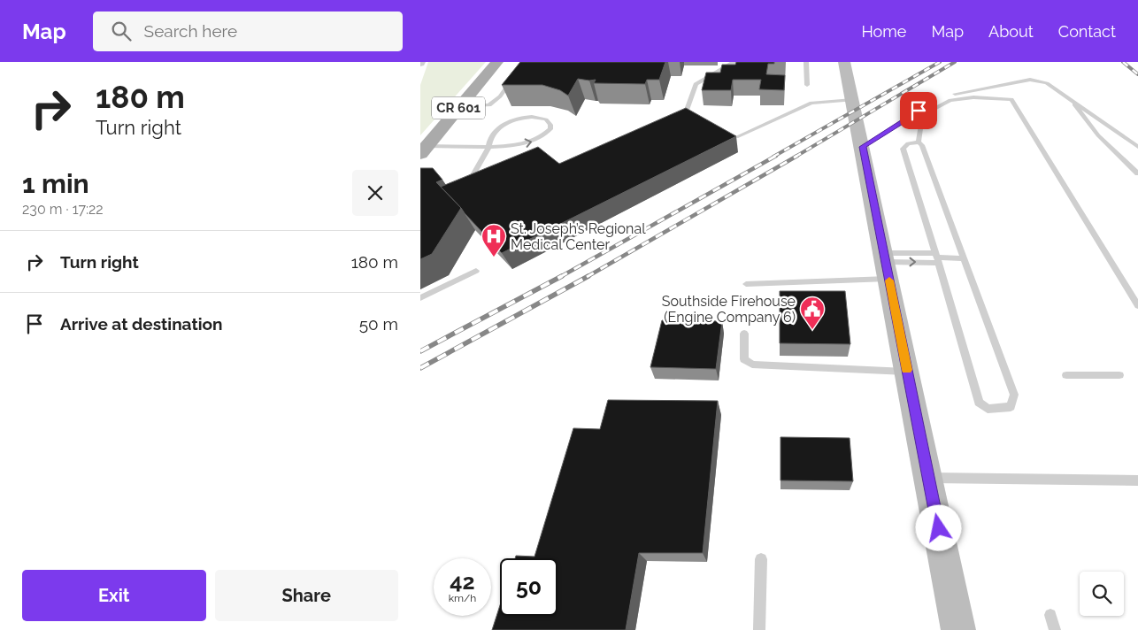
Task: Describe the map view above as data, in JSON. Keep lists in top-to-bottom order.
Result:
{
  "streets": {
    "main road": ["CR 601"]
  },
  "places": {
    "hospital": ["St. Joseph’s Regional Medical Center"],
    "public building": ["Southside Firehouse (Engine Company 6)"]
  },
  "page": {
    "header": "Map",
    "search": "Search here",
    "nav": [
      "Home",
      "Map",
      "About",
      "Contact"
    ],
    "turn": ["180 m", "Turn right"],
    "heading": ["1 min", "230 m · 17:22"],
    "list": [
      {
        "name": "Turn right",
        "value": "180 m"
      },
      {
        "name": "Arrive at destination",
        "value": "50 m"
      }
    ],
    "speed": "42 km/h",
    "limit": "50",
    "buttons": ["Exit", "Share"]
  }
}
